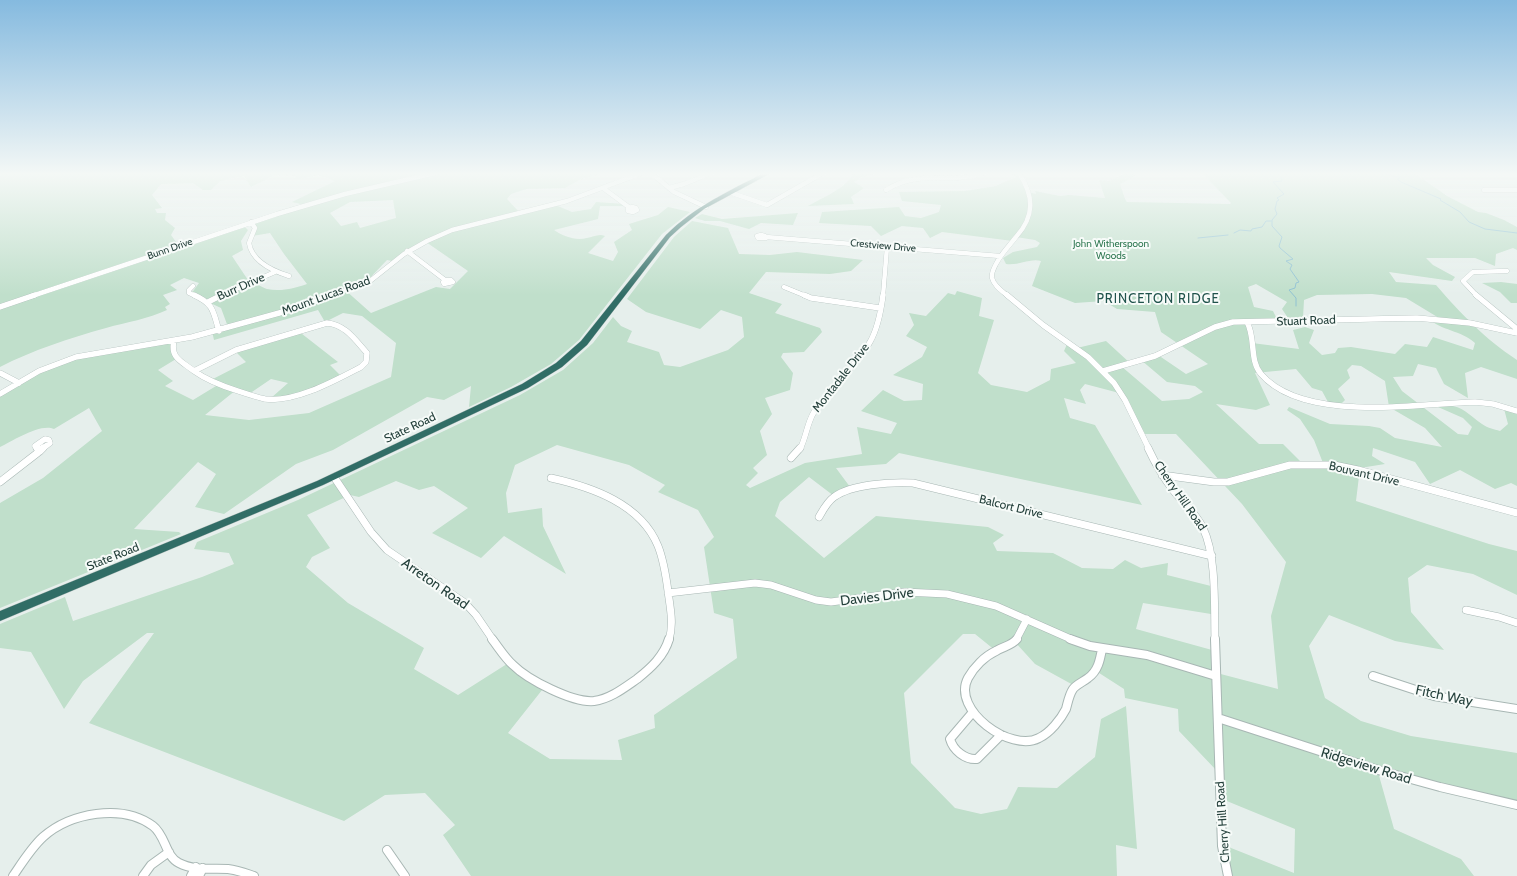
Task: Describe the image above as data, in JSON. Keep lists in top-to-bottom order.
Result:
{
  "streets": {
    "highway": ["State Road"],
    "street": [
      "Crestview Drive",
      "Bunn Drive",
      "Burr Drive",
      "Mount Lucas Road",
      "Stuart Road",
      "Montadale Drive",
      "Bouvant Drive",
      "Cherry Hill Road",
      "Balcort Drive",
      "Arreton Road",
      "Davies Drive",
      "Fitch Way",
      "Ridgeview Road"
    ]
  },
  "crossings": [
    ["Crestview Drive", "Montadale Drive"],
    ["Crestview Drive", "Cherry Hill Road"],
    ["Stuart Road", "Cherry Hill Road"],
    ["State Road", "Arreton Road"],
    ["Bouvant Drive", "Cherry Hill Road"],
    ["Cherry Hill Road", "Balcort Drive"],
    ["Cherry Hill Road", "Davies Drive"],
    ["Cherry Hill Road", "Ridgeview Road"],
    ["Arreton Road", "Davies Drive"]
  ],
  "districts": ["PRINCETON RIDGE"],
  "parks": ["John Witherspoon Woods"]
}
